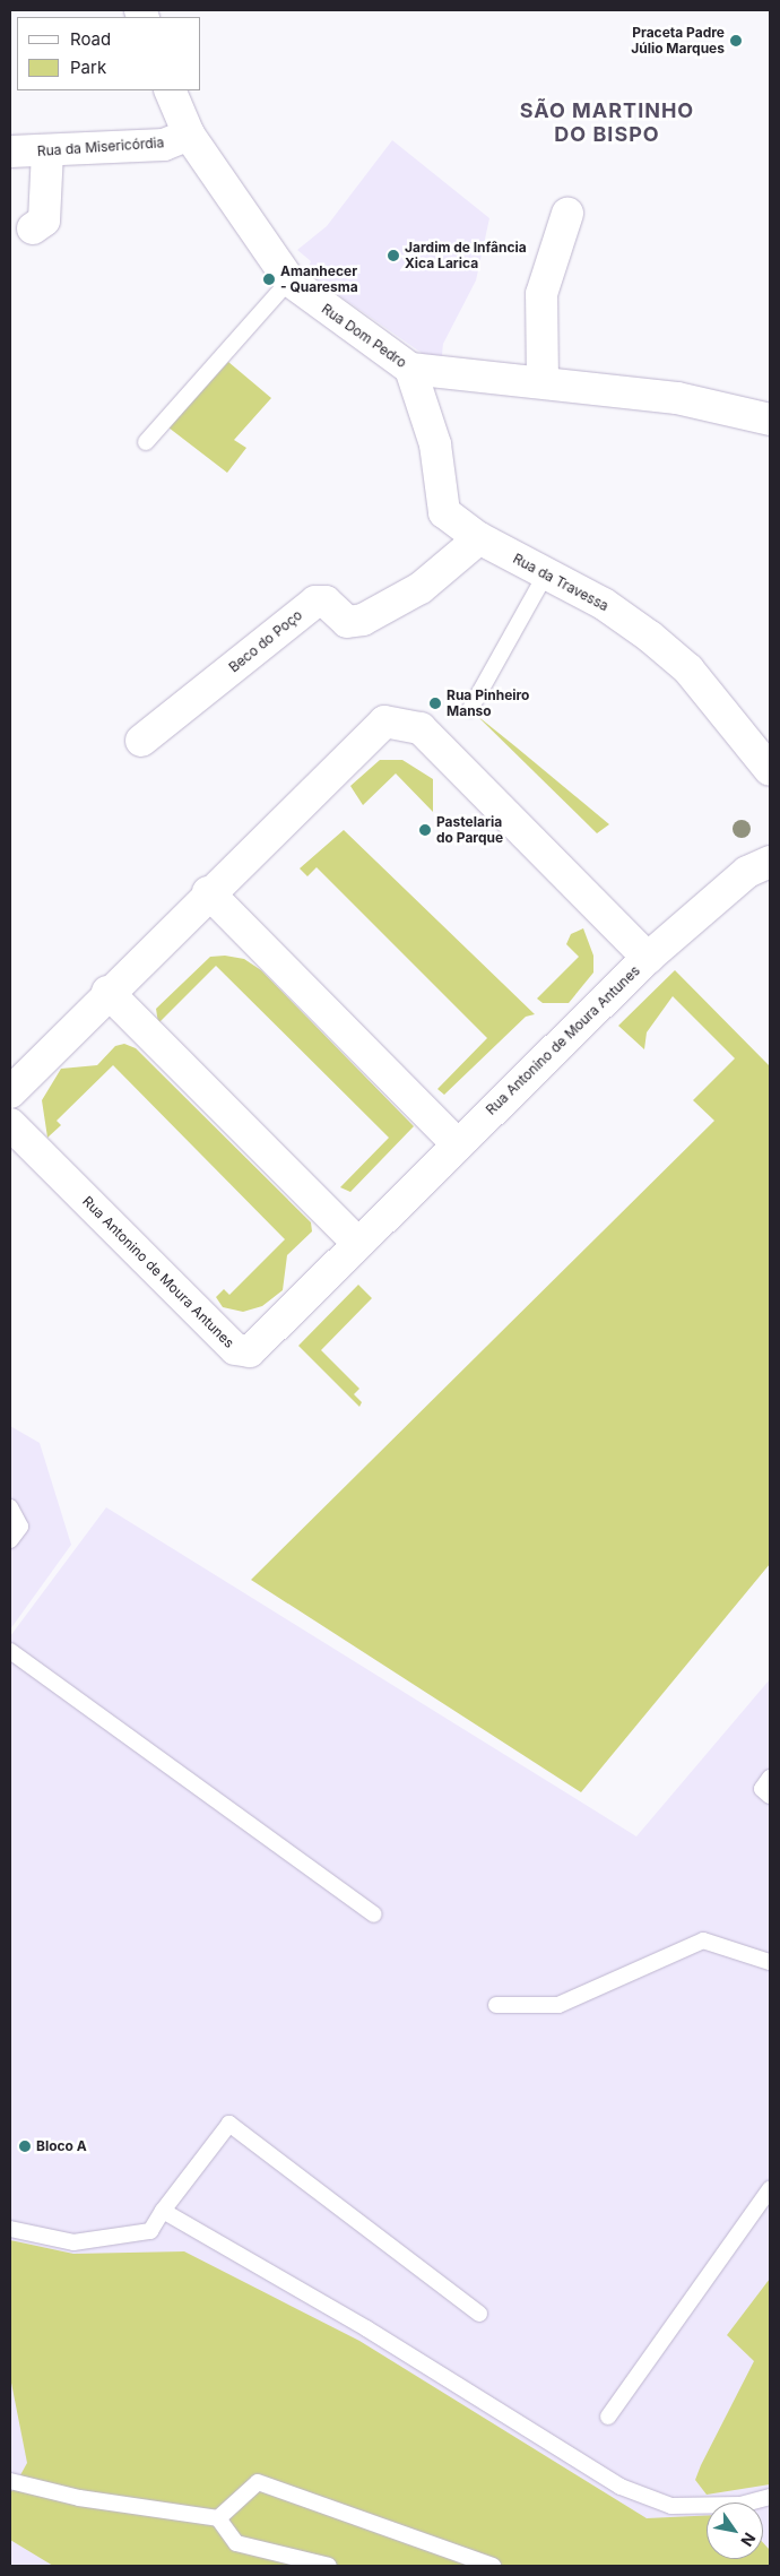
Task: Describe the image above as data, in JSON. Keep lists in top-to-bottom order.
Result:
{
  "streets": {
    "street": [
      "Rua da Misericórdia",
      "Rua Dom Pedro",
      "Rua da Travessa",
      "Beco do Poço",
      "Rua Antonino de Moura Antunes"
    ]
  },
  "crossings": [
    ["Rua da Misericórdia", "Rua Dom Pedro"],
    ["Rua Dom Pedro", "Rua da Travessa"],
    ["Rua da Travessa", "Beco do Poço"]
  ],
  "districts": ["SÃO MARTINHO DO BISPO"],
  "places": [
    "Praceta Padre Júlio Marques",
    "Jardim de Infância Xica Larica",
    "Amanhecer - Quaresma",
    "Rua Pinheiro Manso",
    "Pastelaria do Parque",
    "Bloco A"
  ],
  "legend": ["Road", "Park"],
  "north": "bottom right"
}
